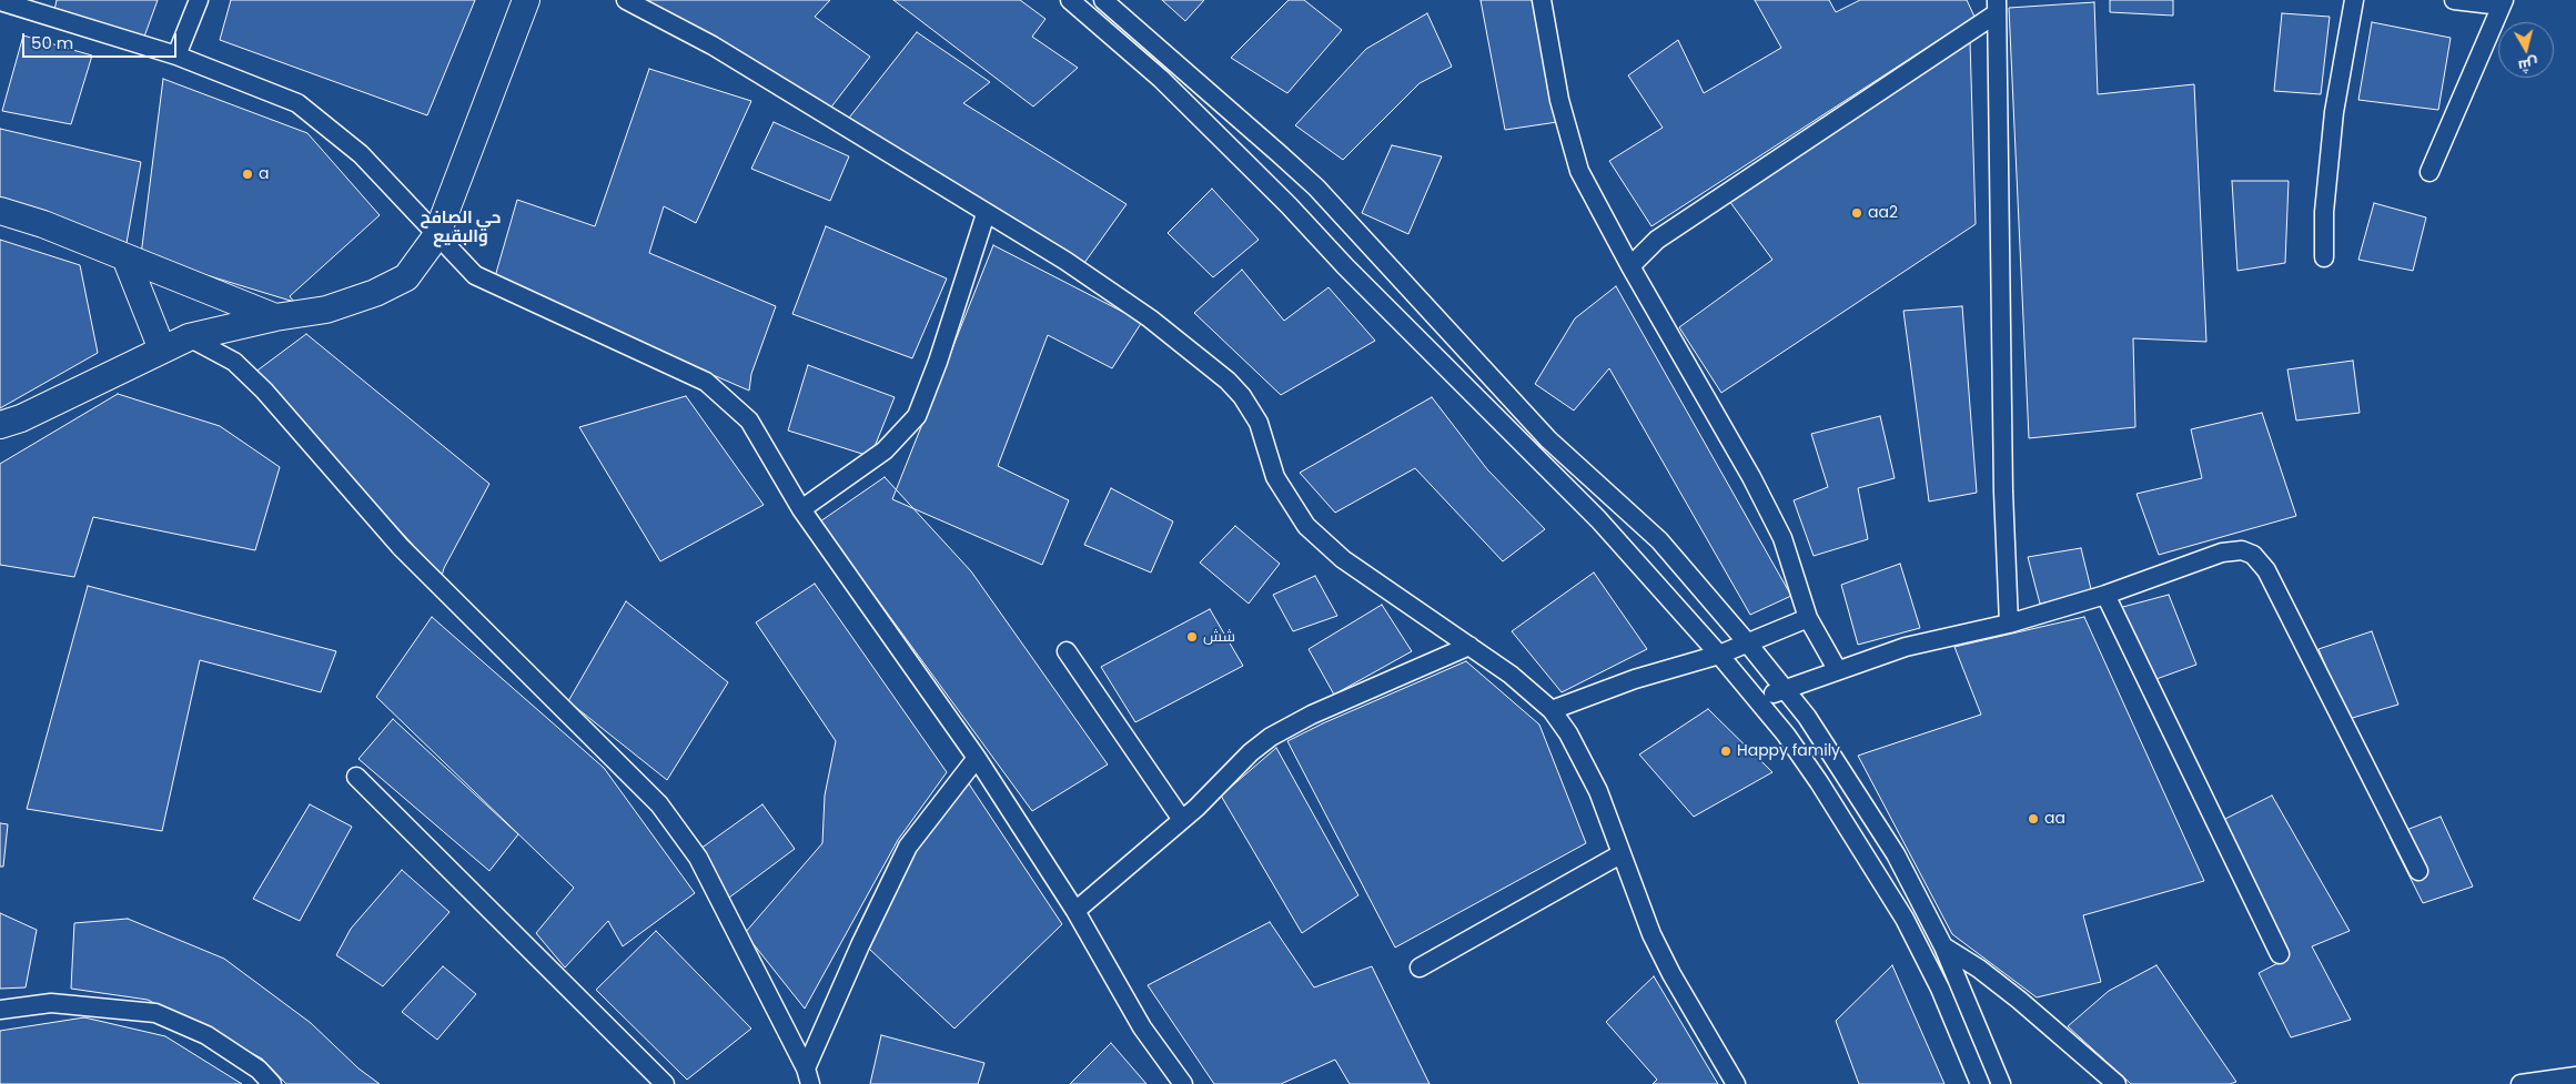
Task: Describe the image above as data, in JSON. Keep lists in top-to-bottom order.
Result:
{
  "districts": ["حي الصافح والبقيع"],
  "places": [
    "a",
    "aa2",
    "شش",
    "Happy family",
    "aa"
  ],
  "scale_bar": "50 m",
  "north": "bottom"
}
